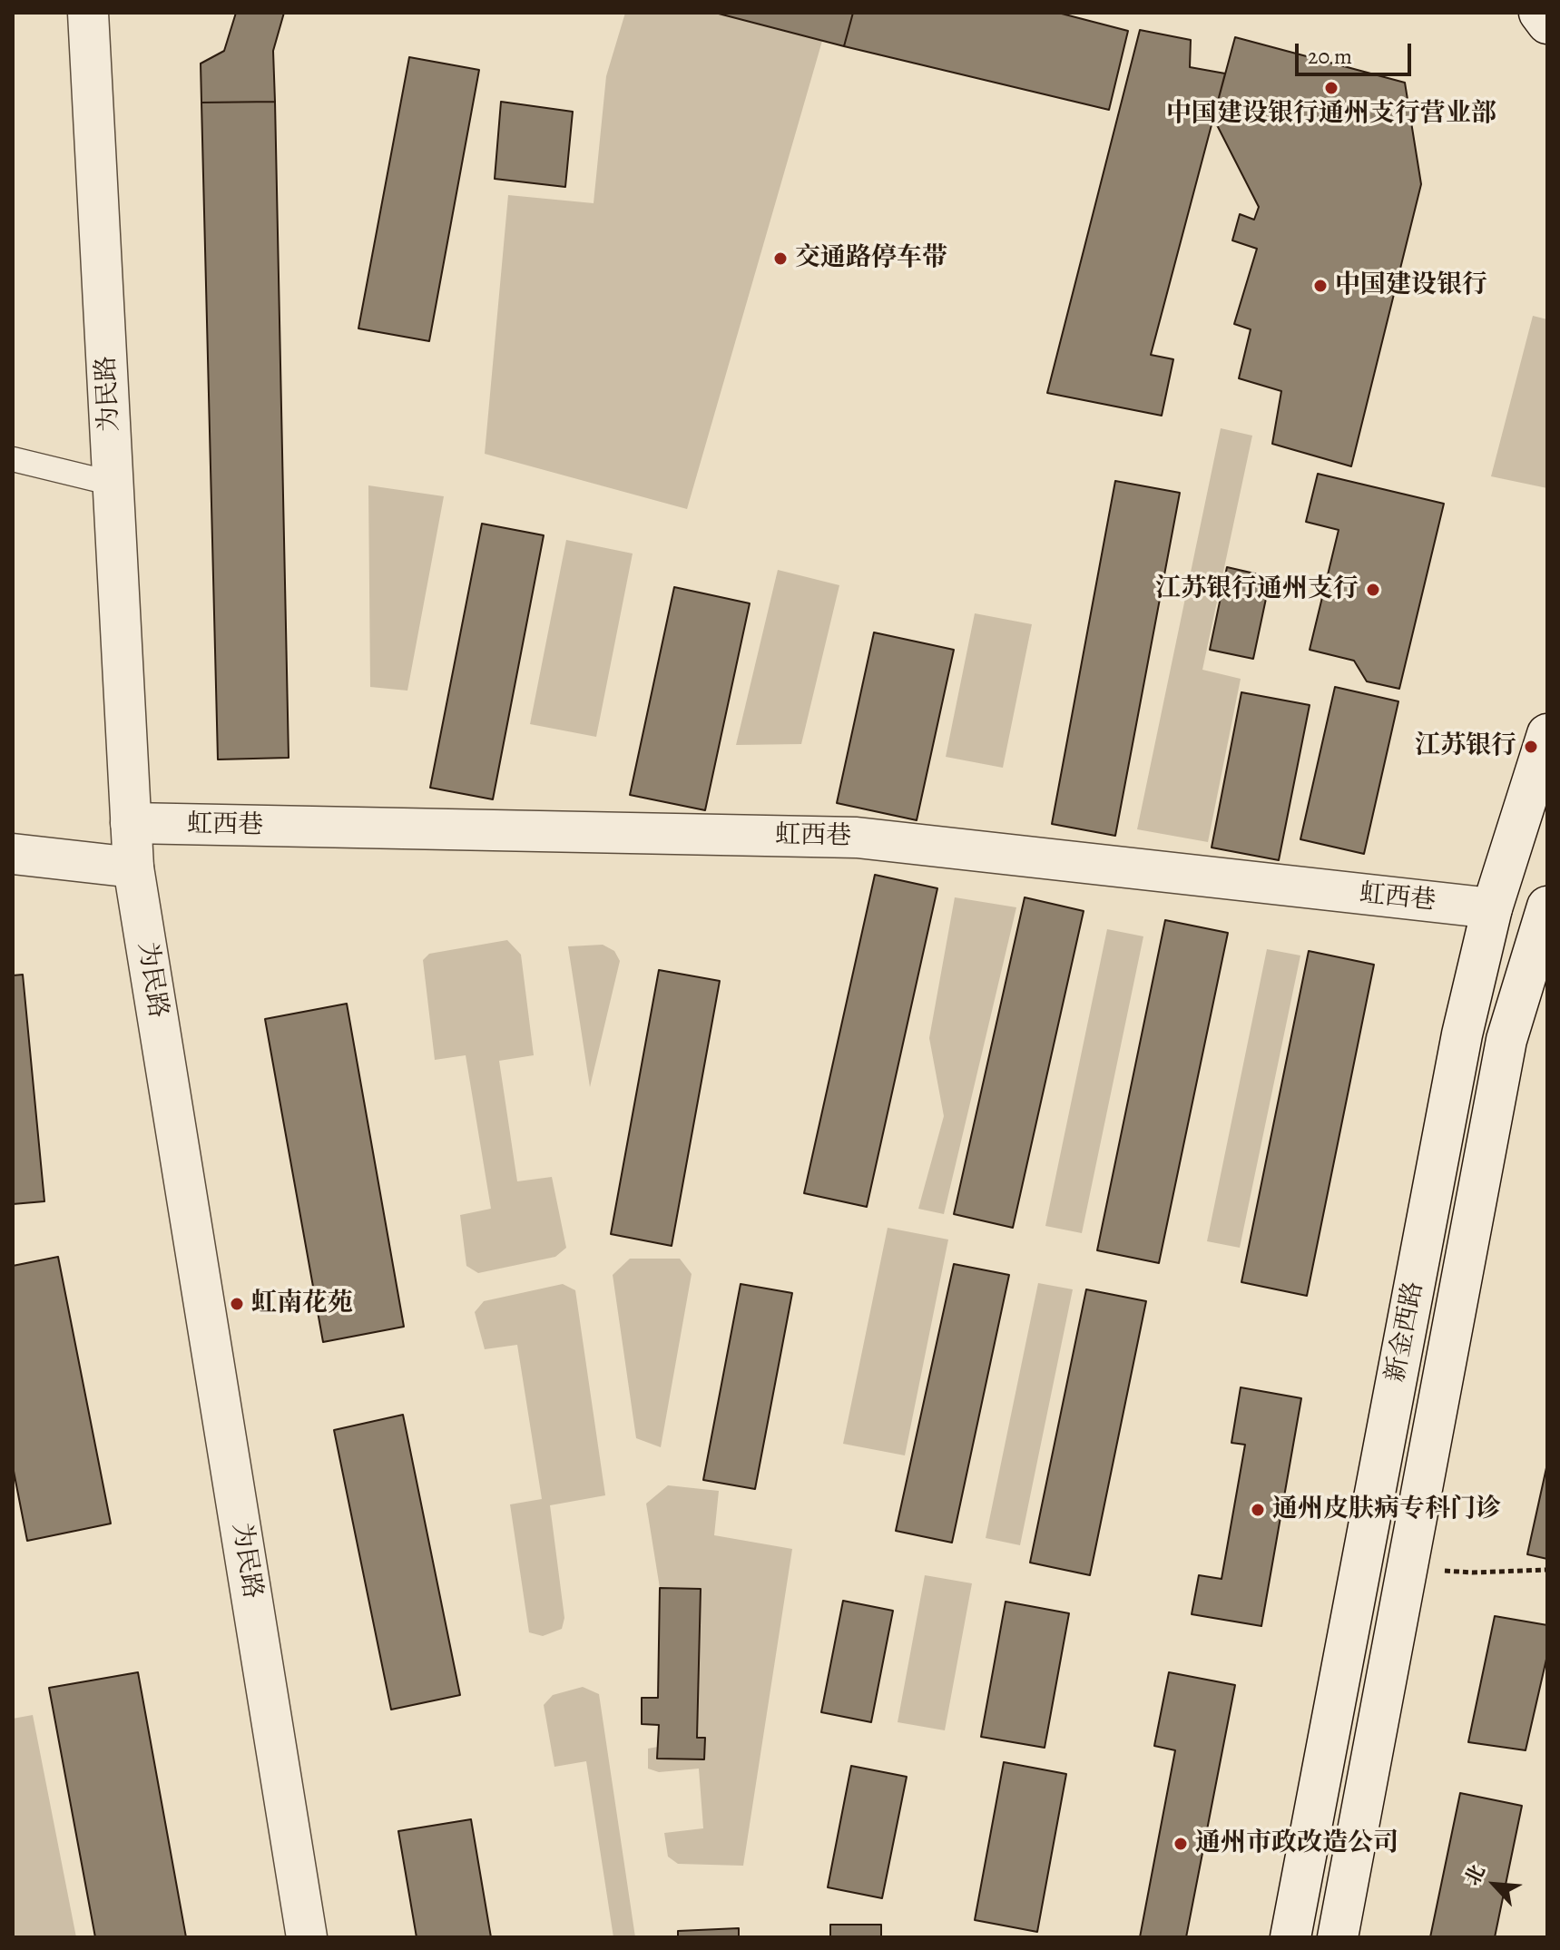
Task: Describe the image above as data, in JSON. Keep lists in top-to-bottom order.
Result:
{
  "streets": {
    "street": ["为民路", "虹西巷", "新金西路"]
  },
  "crossings": [
    ["为民路", "虹西巷"],
    ["虹西巷", "新金西路"]
  ],
  "places": [
    "中国建设银行通州支行营业部",
    "交通路停车带",
    "中国建设银行",
    "江苏银行通州支行",
    "江苏银行",
    "虹南花苑",
    "通州皮肤病专科门诊",
    "通州市政改造公司"
  ],
  "scale_bar": "20 m",
  "north": "top left"
}
